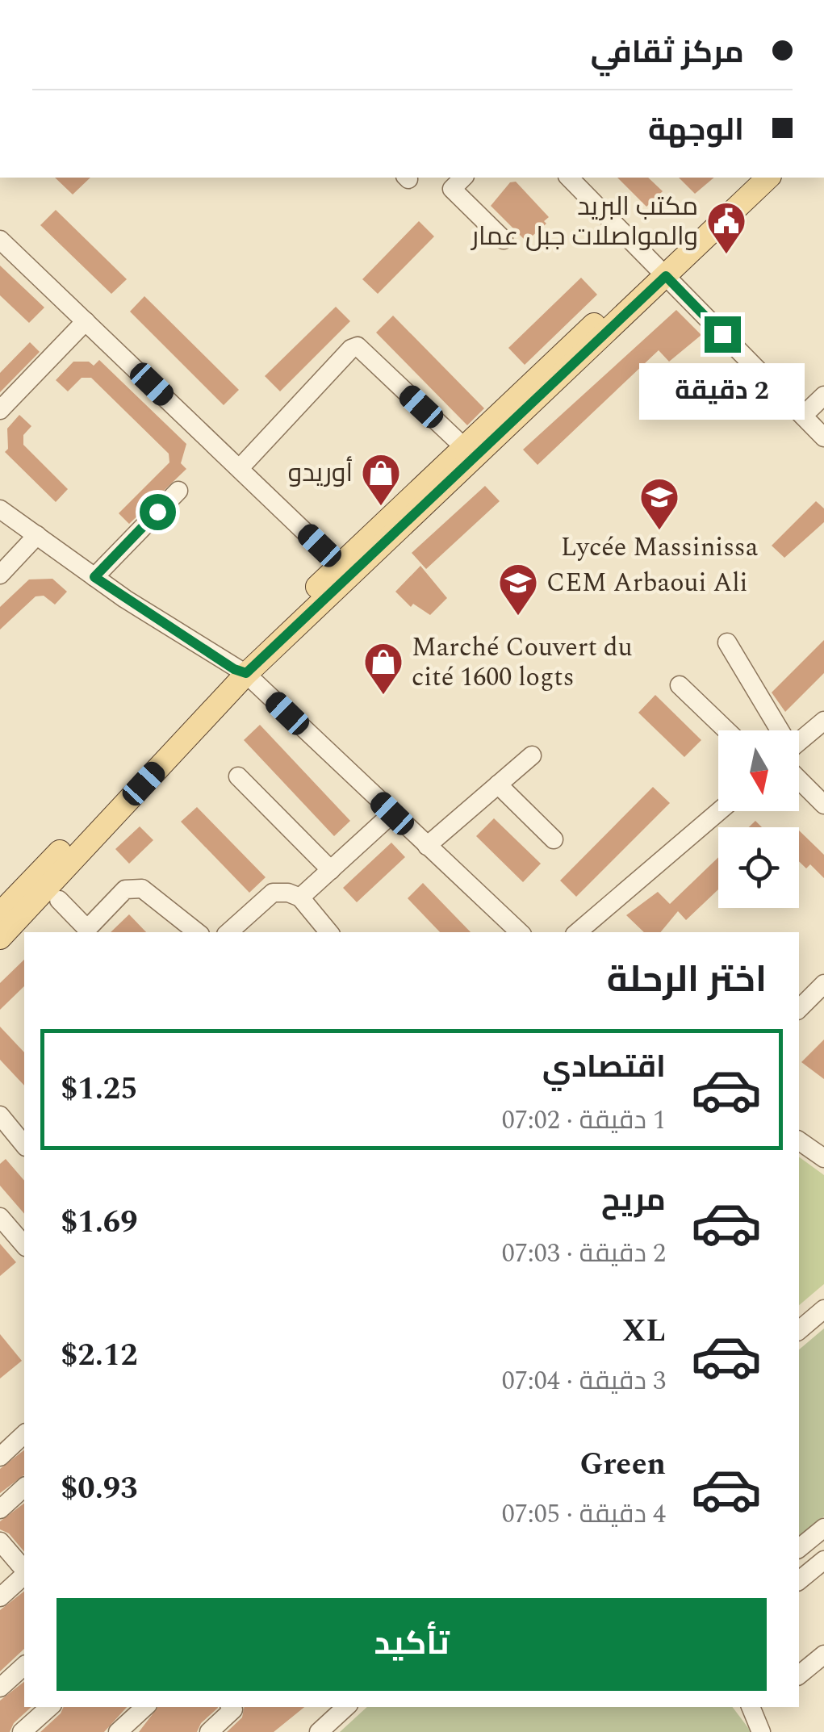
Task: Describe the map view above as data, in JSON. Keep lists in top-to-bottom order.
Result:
{
  "places": {
    "public building": ["مكتب البريد والمواصلات جبل عمار"],
    "shop": ["أوريدو", "Marché Couvert du cité 1600 logts"],
    "school or university": ["Lycée Massinissa", "CEM Arbaoui Ali"]
  },
  "north": "bottom",
  "page": {
    "banner": ["مركز ثقافي", "الوجهة"],
    "bubble": "2 دقيقة",
    "heading": "اختر الرحلة",
    "list": [
      {
        "name": "اقتصادي",
        "note": "1 دقيقة · 07:02",
        "value": "$1.25"
      },
      {
        "name": "مريح",
        "note": "2 دقيقة · 07:03",
        "value": "$1.69"
      },
      {
        "name": "XL",
        "note": "3 دقيقة · 07:04",
        "value": "$2.12"
      },
      {
        "name": "Green",
        "note": "4 دقيقة · 07:05",
        "value": "$0.93"
      }
    ],
    "buttons": "تأكيد"
  }
}
